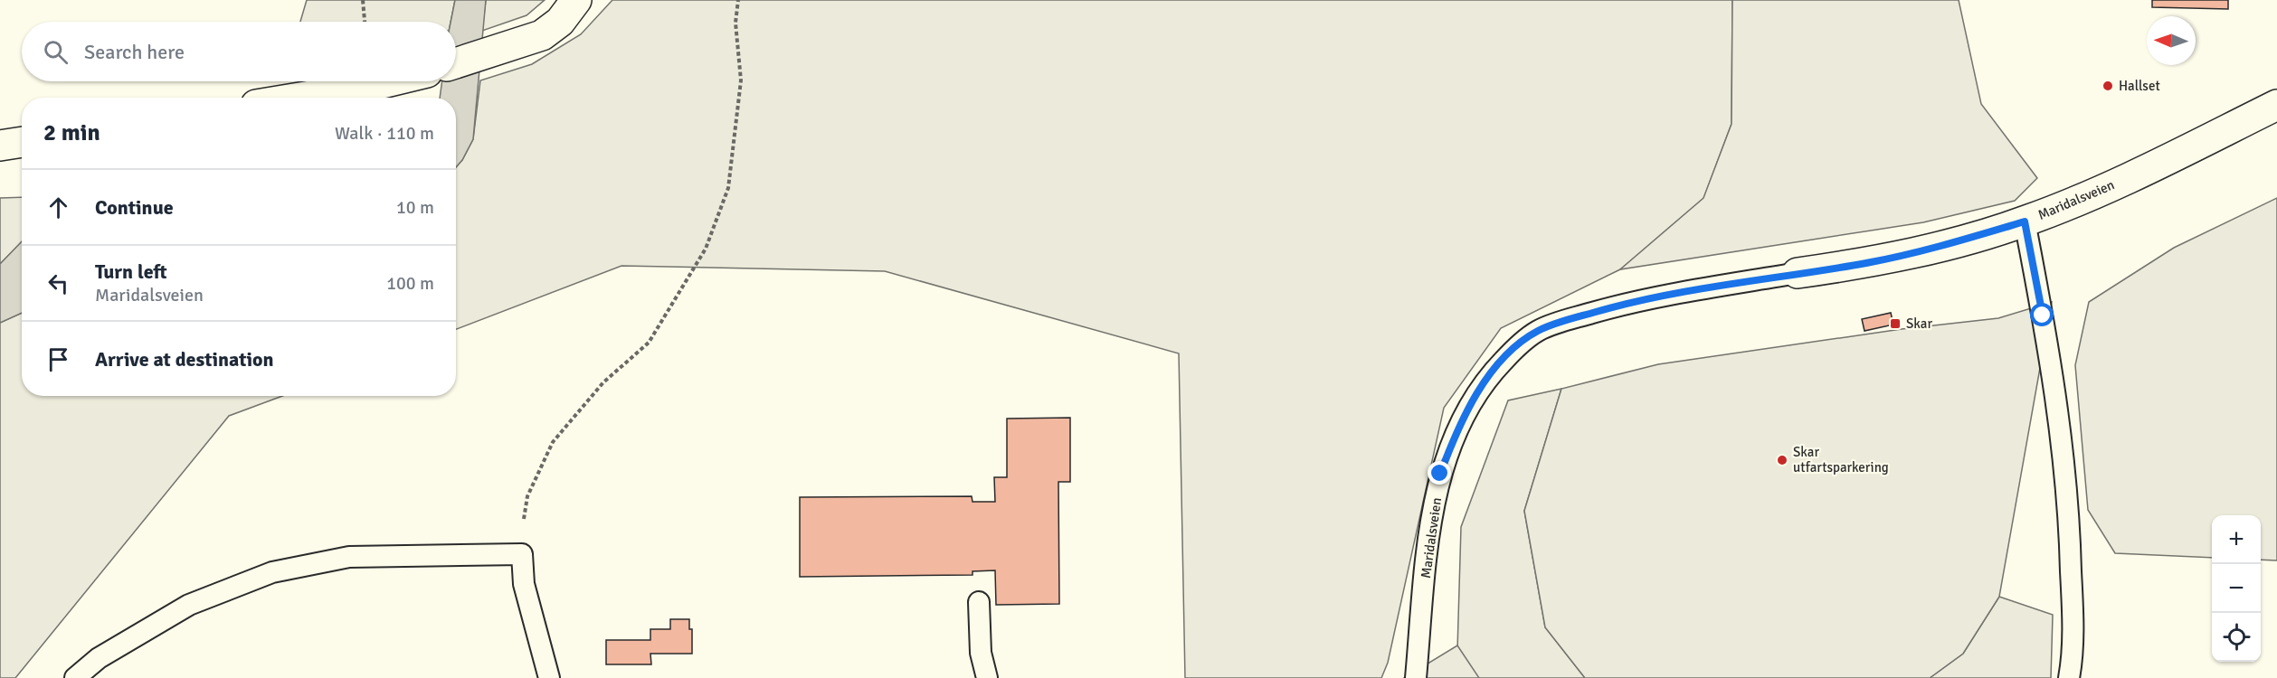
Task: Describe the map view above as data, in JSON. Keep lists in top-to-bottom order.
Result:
{
  "streets": {
    "street": ["Maridalsveien"]
  },
  "places": {
    "other": ["Hallset", "Skar utfartsparkering"],
    "transit": ["Skar"]
  },
  "north": "left",
  "page": {
    "search": "Search here",
    "heading": ["2 min", "Walk · 110 m"],
    "list": [
      ["Continue", "10 m"],
      ["Turn left", "Maridalsveien", "100 m"],
      "Arrive at destination"
    ],
    "map_buttons": ["+", "−"]
  }
}
